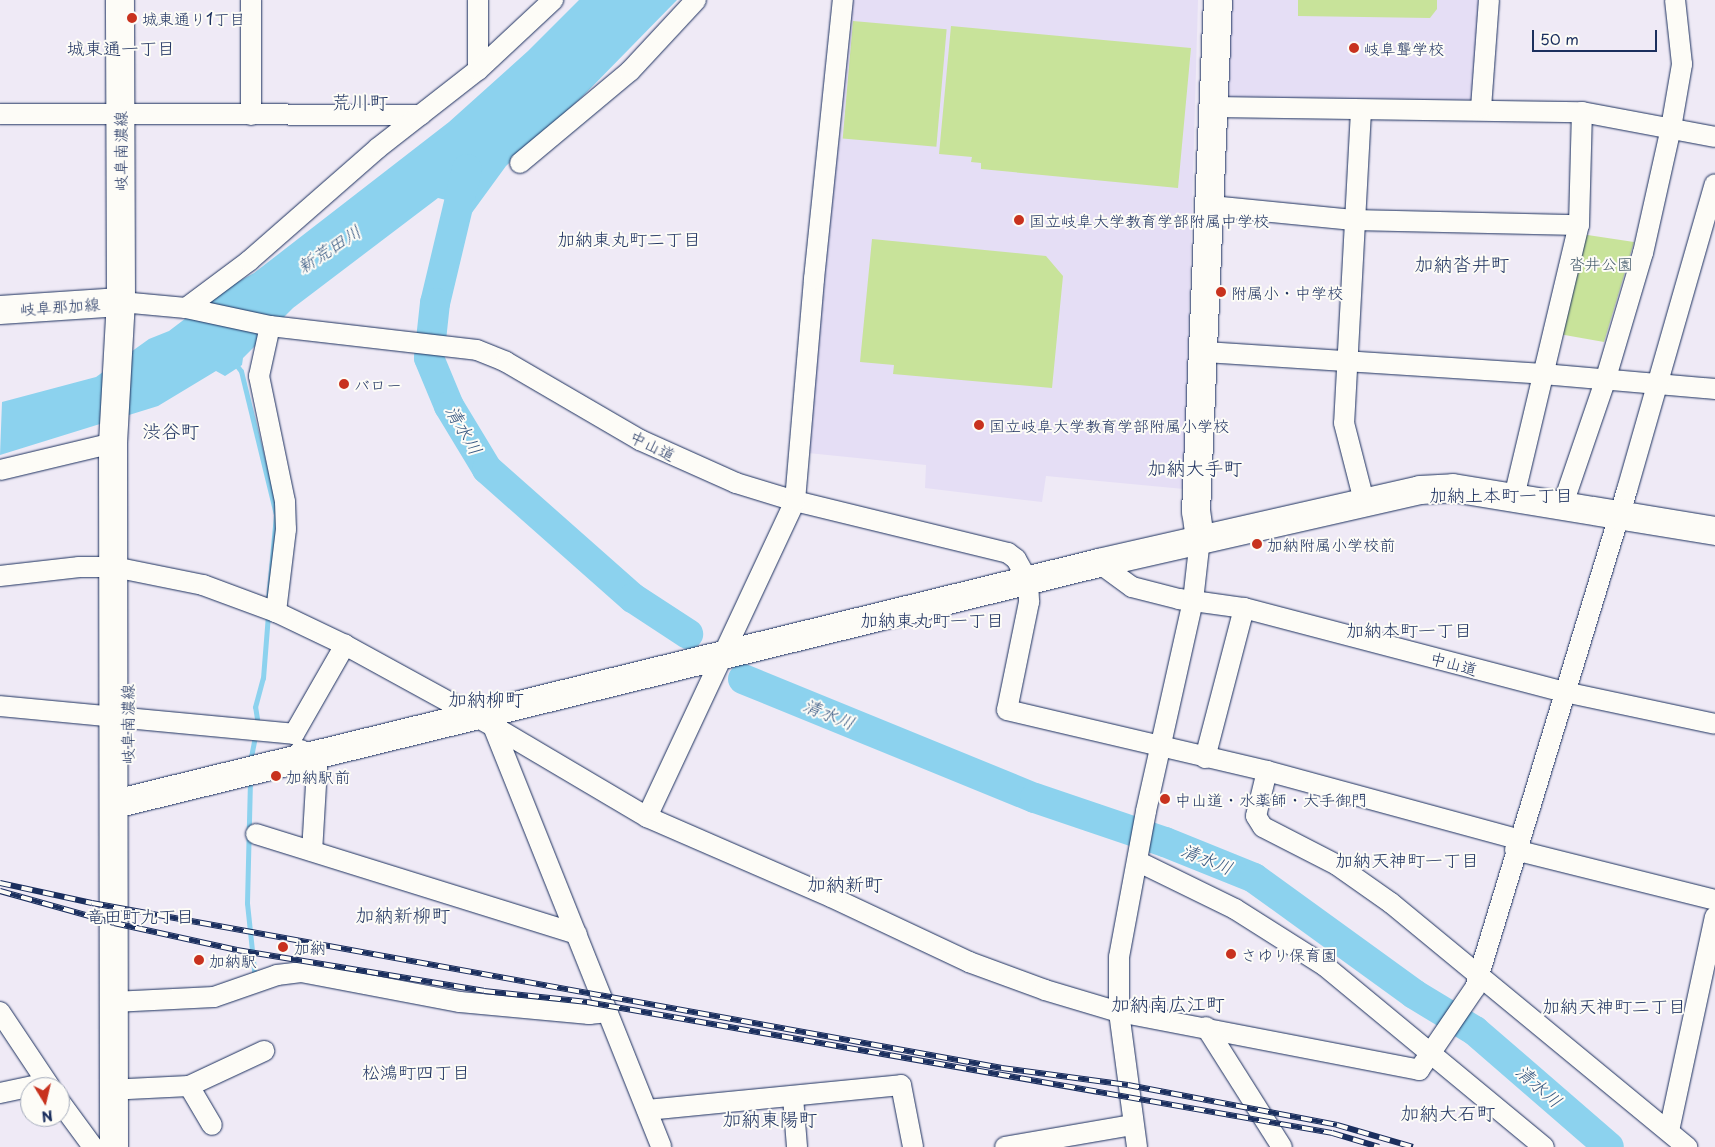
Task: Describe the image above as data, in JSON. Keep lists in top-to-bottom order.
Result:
{
  "streets": {
    "street": ["岐阜南濃線", "岐阜那加線", "中山道"]
  },
  "crossings": [
    ["岐阜南濃線", "岐阜那加線"],
    ["岐阜南濃線", "中山道"],
    ["岐阜那加線", "中山道"]
  ],
  "districts": [
    "城東通一丁目",
    "荒川町",
    "加納東丸町二丁目",
    "加納沓井町",
    "渋谷町",
    "加納大手町",
    "加納上本町一丁目",
    "加納東丸町一丁目",
    "加納本町一丁目",
    "加納柳町",
    "加納天神町一丁目",
    "加納新町",
    "加納新柳町",
    "竜田町九丁目",
    "加納南広江町",
    "加納天神町二丁目",
    "松鴻町四丁目",
    "加納大石町",
    "加納東陽町"
  ],
  "water": ["新荒田川", "清水川"],
  "parks": ["沓井公園"],
  "places": [
    "城東通り1丁目",
    "岐阜聾学校",
    "国立岐阜大学教育学部附属中学校",
    "附属小・中学校",
    "バロー",
    "国立岐阜大学教育学部附属小学校",
    "加納附属小学校前",
    "加納駅前",
    "中山道・水薬師・大手御門",
    "加納",
    "さゆり保育園",
    "加納駅"
  ],
  "scale_bar": "50 m",
  "north": "bottom"
}
